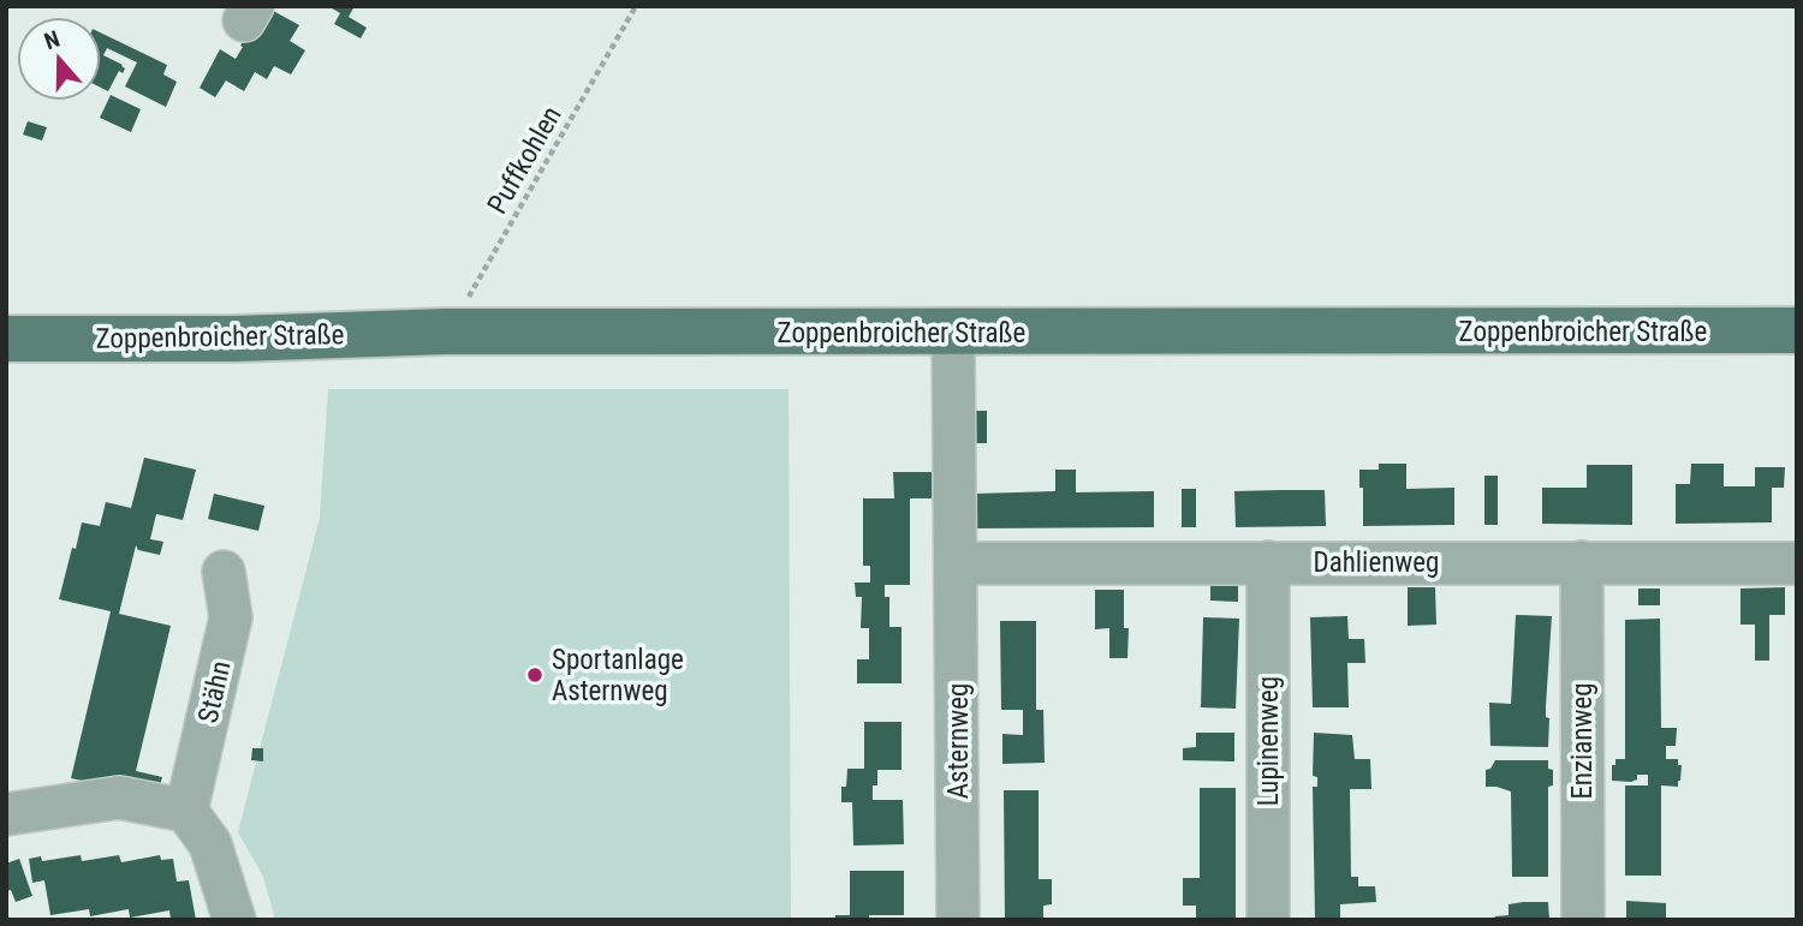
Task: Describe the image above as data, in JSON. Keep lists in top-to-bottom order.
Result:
{
  "streets": {
    "main road": ["Zoppenbroicher Straße"],
    "street": [
      "Dahlienweg",
      "Stähn",
      "Asternweg",
      "Lupinenweg",
      "Enzianweg"
    ],
    "path": ["Puffkohlen"]
  },
  "crossings": [
    ["Puffkohlen", "Zoppenbroicher Straße"],
    ["Zoppenbroicher Straße", "Asternweg"],
    ["Dahlienweg", "Asternweg"],
    ["Dahlienweg", "Lupinenweg"],
    ["Dahlienweg", "Enzianweg"]
  ],
  "places": ["Sportanlage Asternweg"],
  "north": "top"
}
